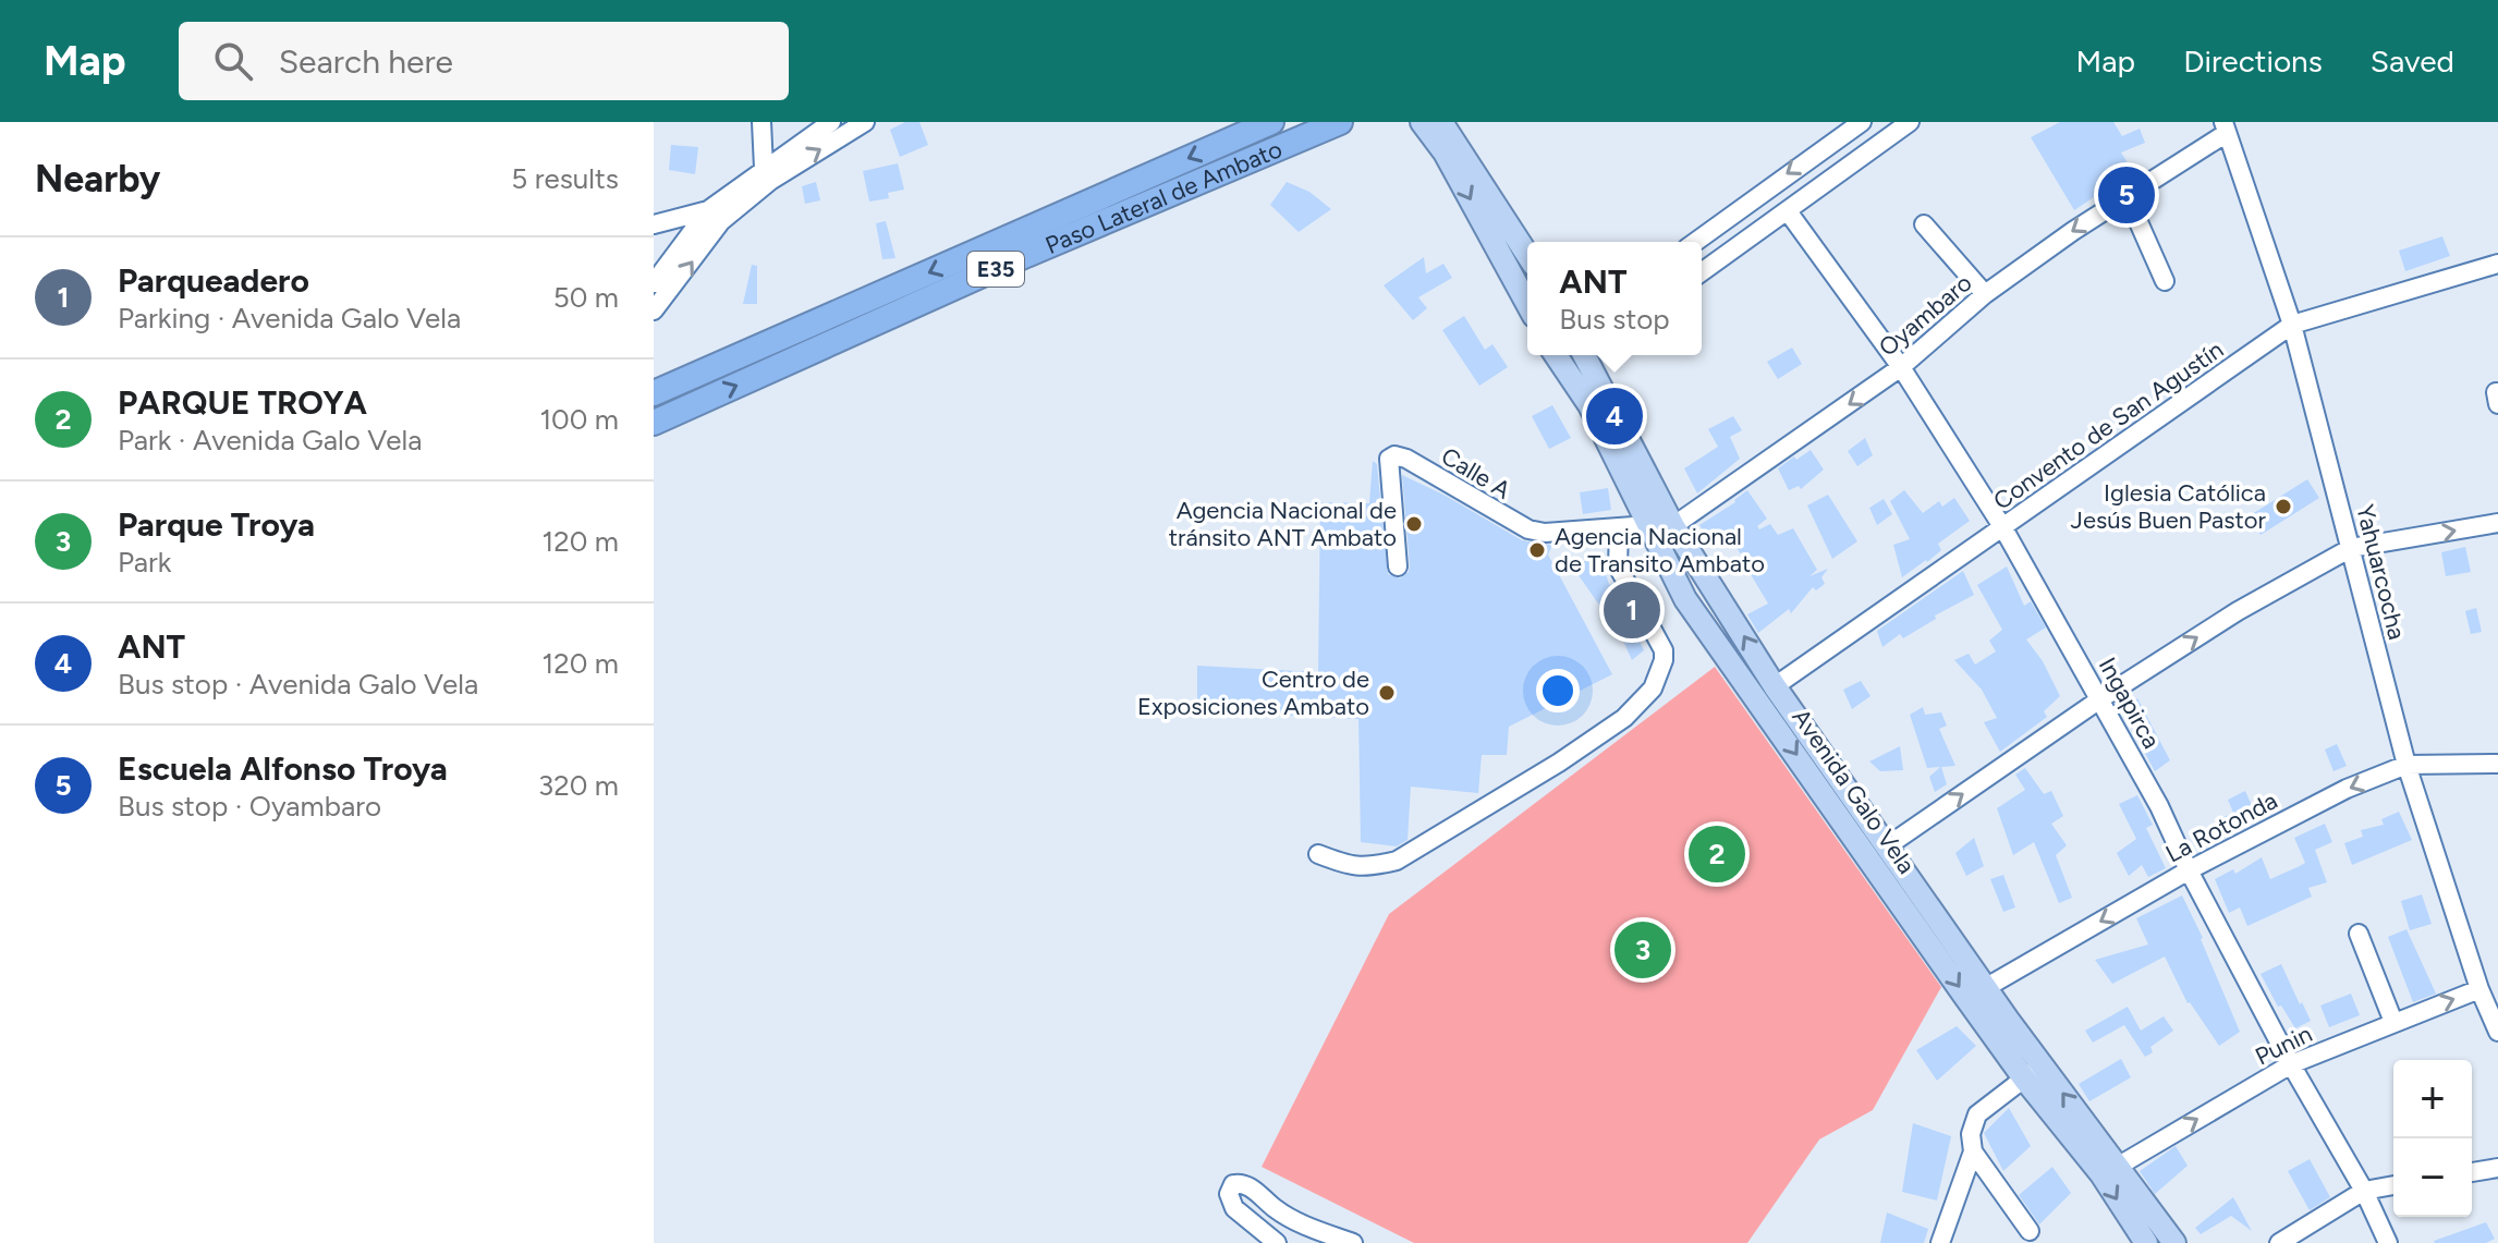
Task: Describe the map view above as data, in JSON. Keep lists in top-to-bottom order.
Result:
{
  "streets": {
    "highway": ["Paso Lateral de Ambato", "E35"],
    "main road": ["Avenida Galo Vela"],
    "street": [
      "Oyambaro",
      "Convento de San Agustín",
      "Calle A",
      "Yahuarcocha",
      "Ingapirca",
      "La Rotonda",
      "Punin"
    ]
  },
  "crossings": [
    ["Oyambaro", "Calle A"],
    ["Oyambaro", "Yahuarcocha"],
    ["Oyambaro", "Ingapirca"],
    ["Oyambaro", "Avenida Galo Vela"],
    ["Convento de San Agustín", "Yahuarcocha"],
    ["Convento de San Agustín", "Ingapirca"],
    ["Convento de San Agustín", "Avenida Galo Vela"],
    ["Calle A", "Avenida Galo Vela"],
    ["Yahuarcocha", "La Rotonda"],
    ["Yahuarcocha", "Punin"],
    ["Ingapirca", "La Rotonda"],
    ["Ingapirca", "Punin"],
    ["Avenida Galo Vela", "La Rotonda"],
    ["Avenida Galo Vela", "Punin"]
  ],
  "one_way": ["Oyambaro", "La Rotonda"],
  "places": [
    "Iglesia Católica Jesús Buen Pastor",
    "Agencia Nacional de tránsito ANT Ambato",
    "Agencia Nacional de Transito Ambato",
    "Centro de Exposiciones Ambato"
  ],
  "page": {
    "header": "Map",
    "search": "Search here",
    "nav": ["Map", "Directions", "Saved"],
    "heading": ["Nearby", "5 results"],
    "pins": [
      "5",
      "4",
      "1",
      "2",
      "3"
    ],
    "list": [
      {
        "mark": "1",
        "name": "Parqueadero",
        "note": "Parking · Avenida Galo Vela",
        "value": "50 m"
      },
      {
        "mark": "2",
        "name": "PARQUE TROYA",
        "note": "Park · Avenida Galo Vela",
        "value": "100 m"
      },
      {
        "mark": "3",
        "name": "Parque Troya",
        "note": "Park",
        "value": "120 m"
      },
      {
        "mark": "4",
        "name": "ANT",
        "note": "Bus stop · Avenida Galo Vela",
        "value": "120 m"
      },
      {
        "mark": "5",
        "name": "Escuela Alfonso Troya",
        "note": "Bus stop · Oyambaro",
        "value": "320 m"
      }
    ],
    "popup": ["ANT", "Bus stop"],
    "map_buttons": ["+", "−"]
  }
}
